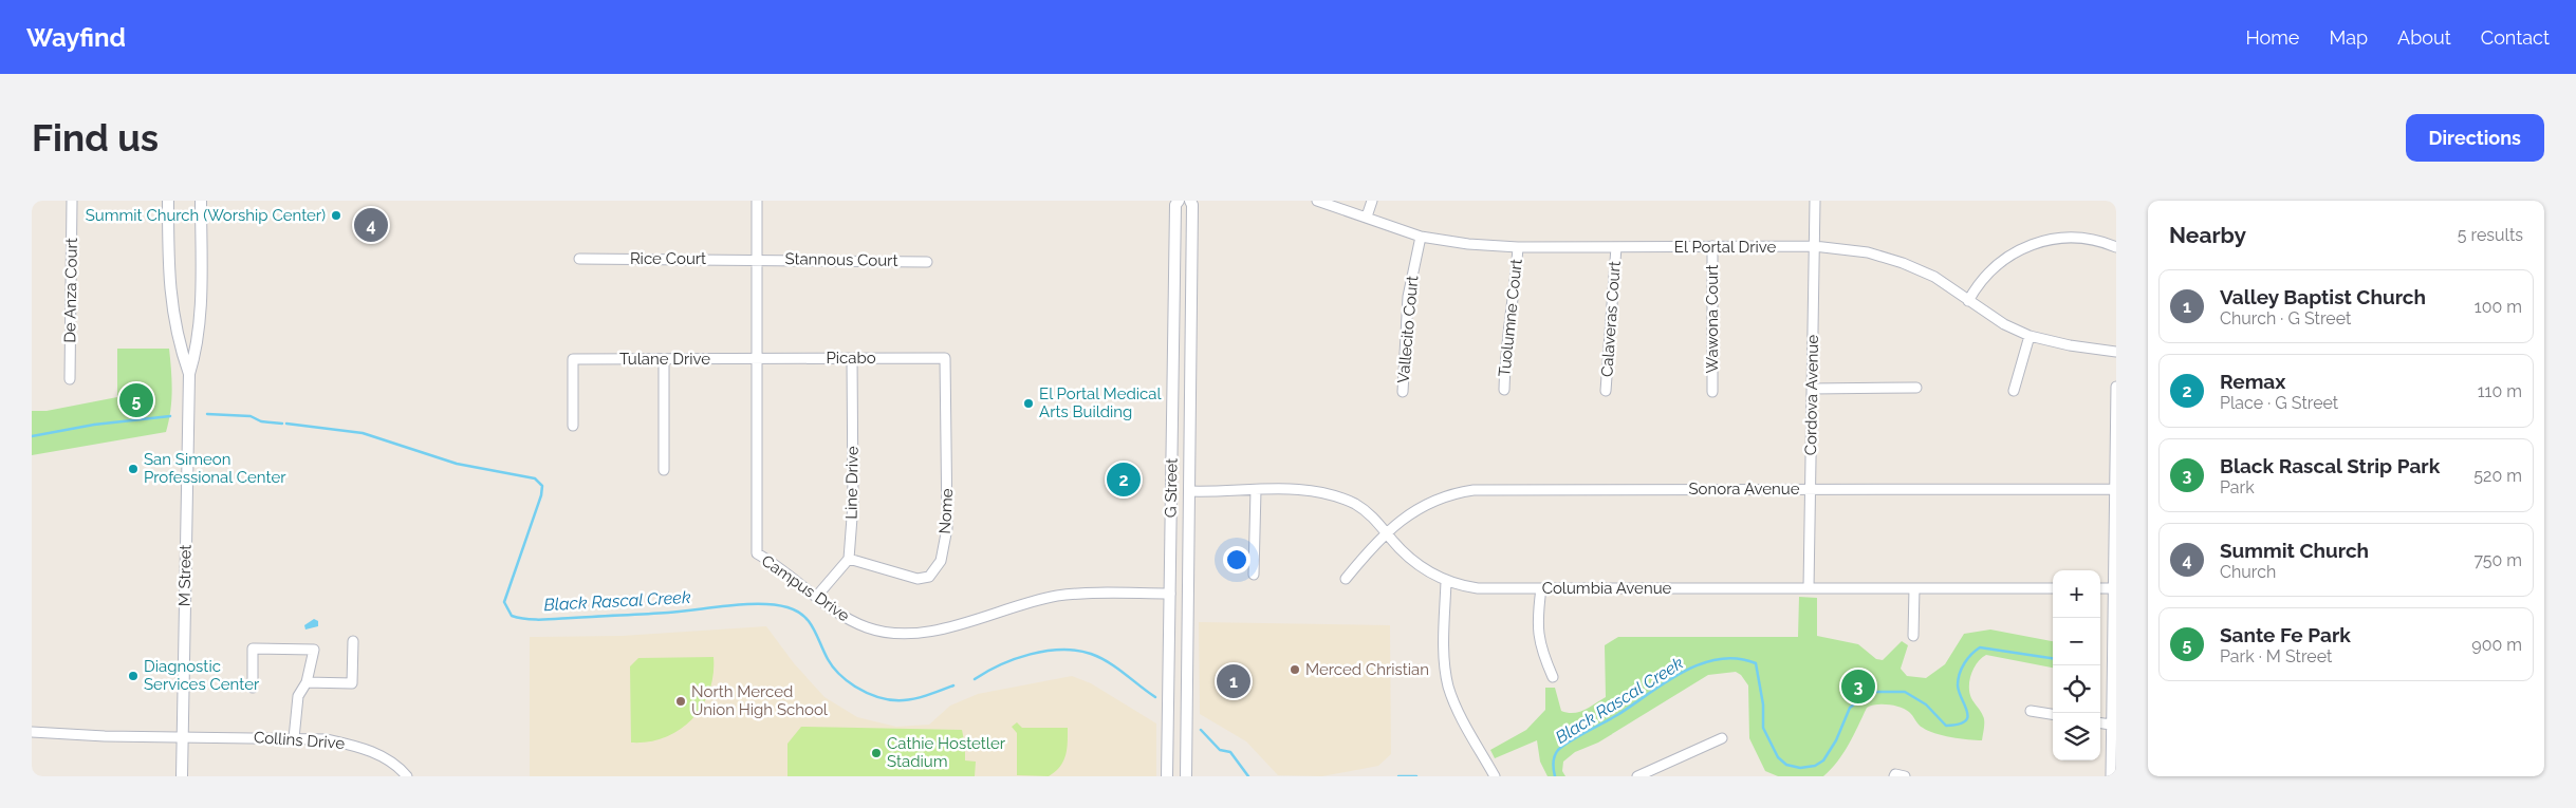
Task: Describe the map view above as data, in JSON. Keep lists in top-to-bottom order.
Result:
{
  "streets": {
    "street": [
      "El Portal Drive",
      "Rice Court",
      "Stannous Court",
      "De Anza Court",
      "Tuolumne Court",
      "Calaveras Court",
      "Wawona Court",
      "Vallecito Court",
      "Picabo",
      "Tulane Drive",
      "Cordova Avenue",
      "Line Drive",
      "G Street",
      "Sonora Avenue",
      "Nome",
      "M Street",
      "Campus Drive",
      "Columbia Avenue",
      "Collins Drive"
    ]
  },
  "crossings": [
    ["El Portal Drive", "Tuolumne Court"],
    ["El Portal Drive", "Calaveras Court"],
    ["El Portal Drive", "Wawona Court"],
    ["El Portal Drive", "Vallecito Court"],
    ["El Portal Drive", "Cordova Avenue"],
    ["Rice Court", "Stannous Court"],
    ["Rice Court", "Campus Drive"],
    ["Stannous Court", "Campus Drive"],
    ["Picabo", "Tulane Drive"],
    ["Picabo", "Line Drive"],
    ["Picabo", "Nome"],
    ["Picabo", "Campus Drive"],
    ["Tulane Drive", "Campus Drive"],
    ["Cordova Avenue", "Sonora Avenue"],
    ["Cordova Avenue", "Columbia Avenue"],
    ["Line Drive", "Nome"],
    ["G Street", "Campus Drive"],
    ["G Street", "Columbia Avenue"],
    ["Sonora Avenue", "Columbia Avenue"],
    ["M Street", "Collins Drive"]
  ],
  "water": ["Black Rascal Creek"],
  "places": [
    "Summit Church (Worship Center)",
    "El Portal Medical Arts Building",
    "San Simeon Professional Center",
    "Merced Christian",
    "Diagnostic Services Center",
    "North Merced Union High School",
    "Cathie Hostetler Stadium"
  ],
  "page": {
    "header": "Wayfind",
    "nav": [
      "Home",
      "Map",
      "About",
      "Contact"
    ],
    "buttons": "Directions",
    "title": "Find us",
    "heading": ["Nearby", "5 results"],
    "pins": [
      "4",
      "5",
      "2",
      "1",
      "3"
    ],
    "list": [
      {
        "mark": "1",
        "name": "Valley Baptist Church",
        "note": "Church · G Street",
        "value": "100 m"
      },
      {
        "mark": "2",
        "name": "Remax",
        "note": "Place · G Street",
        "value": "110 m"
      },
      {
        "mark": "3",
        "name": "Black Rascal Strip Park",
        "note": "Park",
        "value": "520 m"
      },
      {
        "mark": "4",
        "name": "Summit Church",
        "note": "Church",
        "value": "750 m"
      },
      {
        "mark": "5",
        "name": "Sante Fe Park",
        "note": "Park · M Street",
        "value": "900 m"
      }
    ],
    "map_buttons": ["+", "−"]
  }
}
